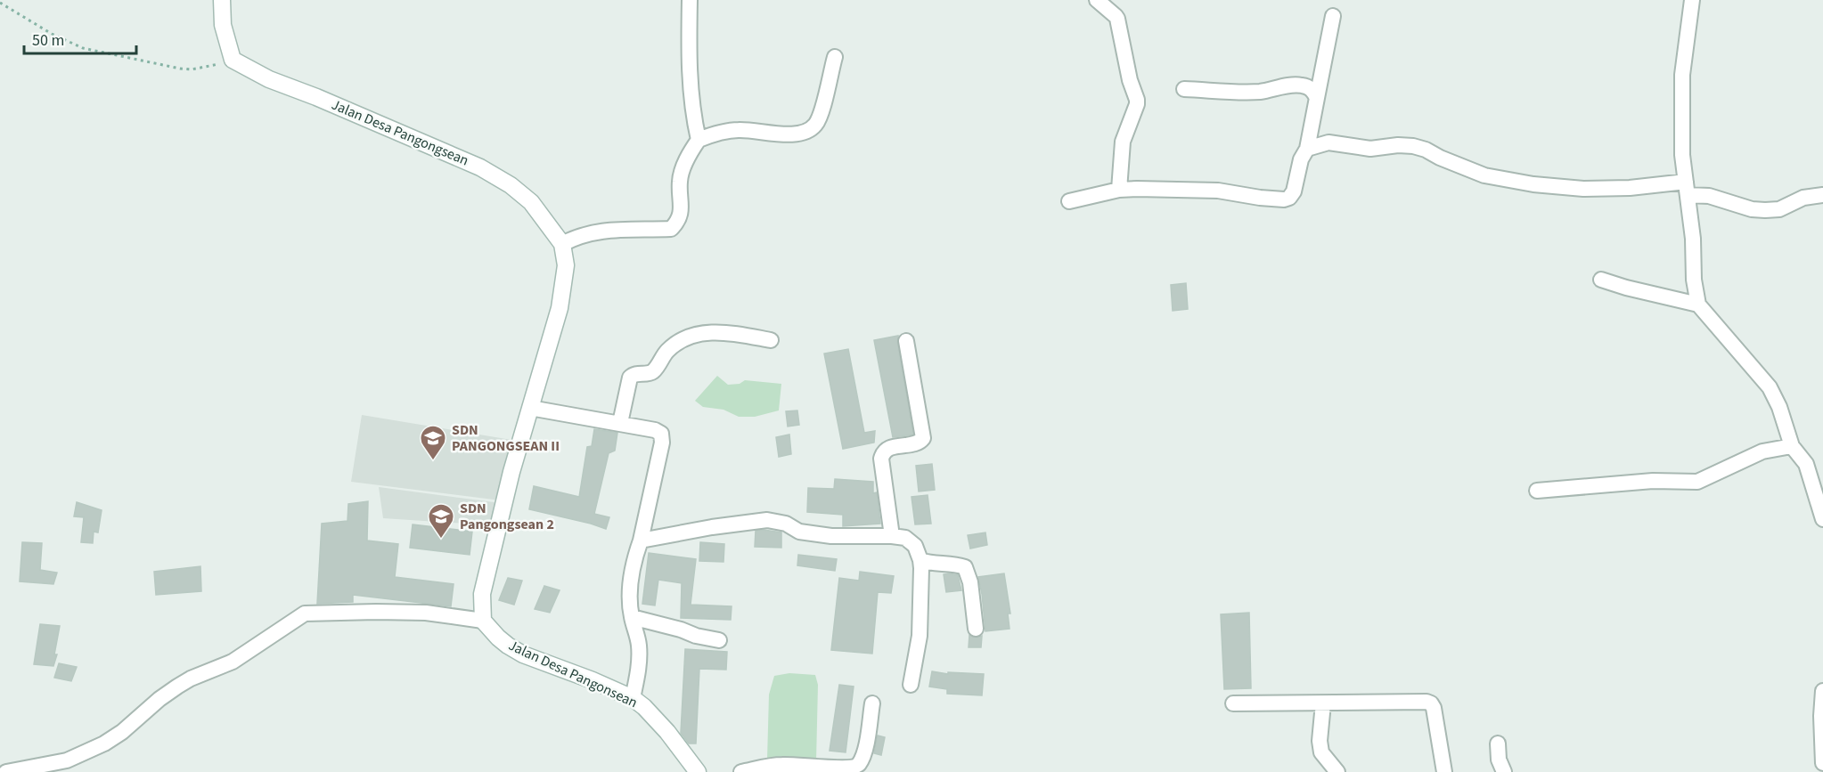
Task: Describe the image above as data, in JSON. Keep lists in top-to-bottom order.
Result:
{
  "streets": {
    "street": ["Jalan Desa Pangongsean", "Jalan Desa Pangonsean"]
  },
  "places": {
    "school or university": ["SDN PANGONGSEAN II", "SDN Pangongsean 2"]
  },
  "scale_bar": "50 m"
}
